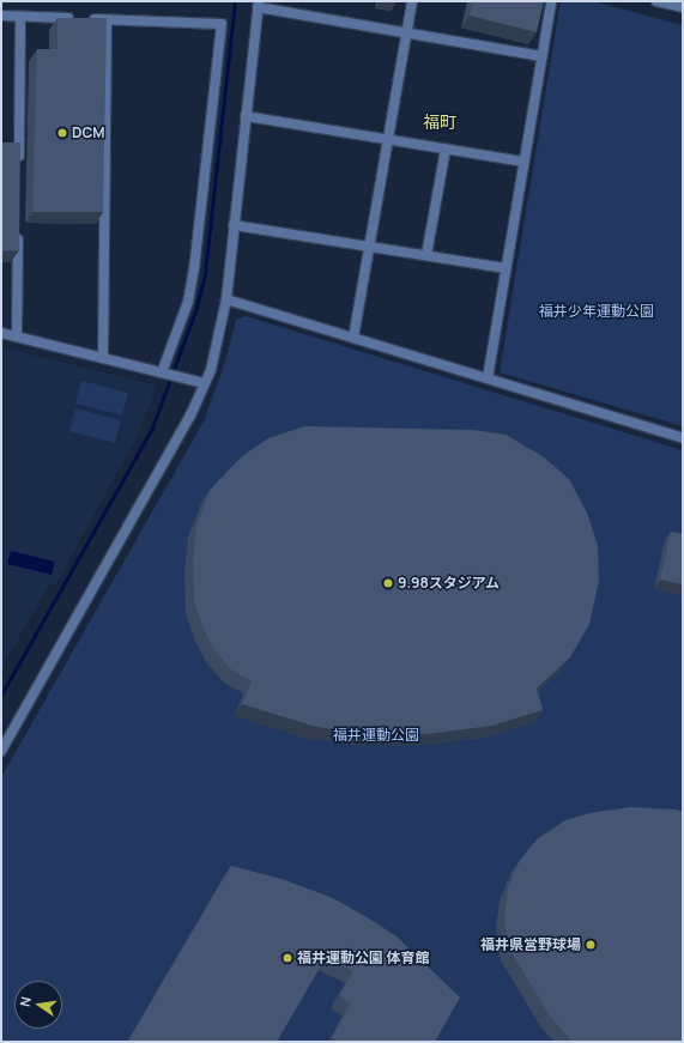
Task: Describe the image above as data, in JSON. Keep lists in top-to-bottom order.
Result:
{
  "districts": ["福町"],
  "parks": ["福井少年運動公園", "福井運動公園"],
  "places": [
    "DCM",
    "9.98スタジアム",
    "福井県営野球場",
    "福井運動公園 体育館"
  ],
  "north": "left"
}
